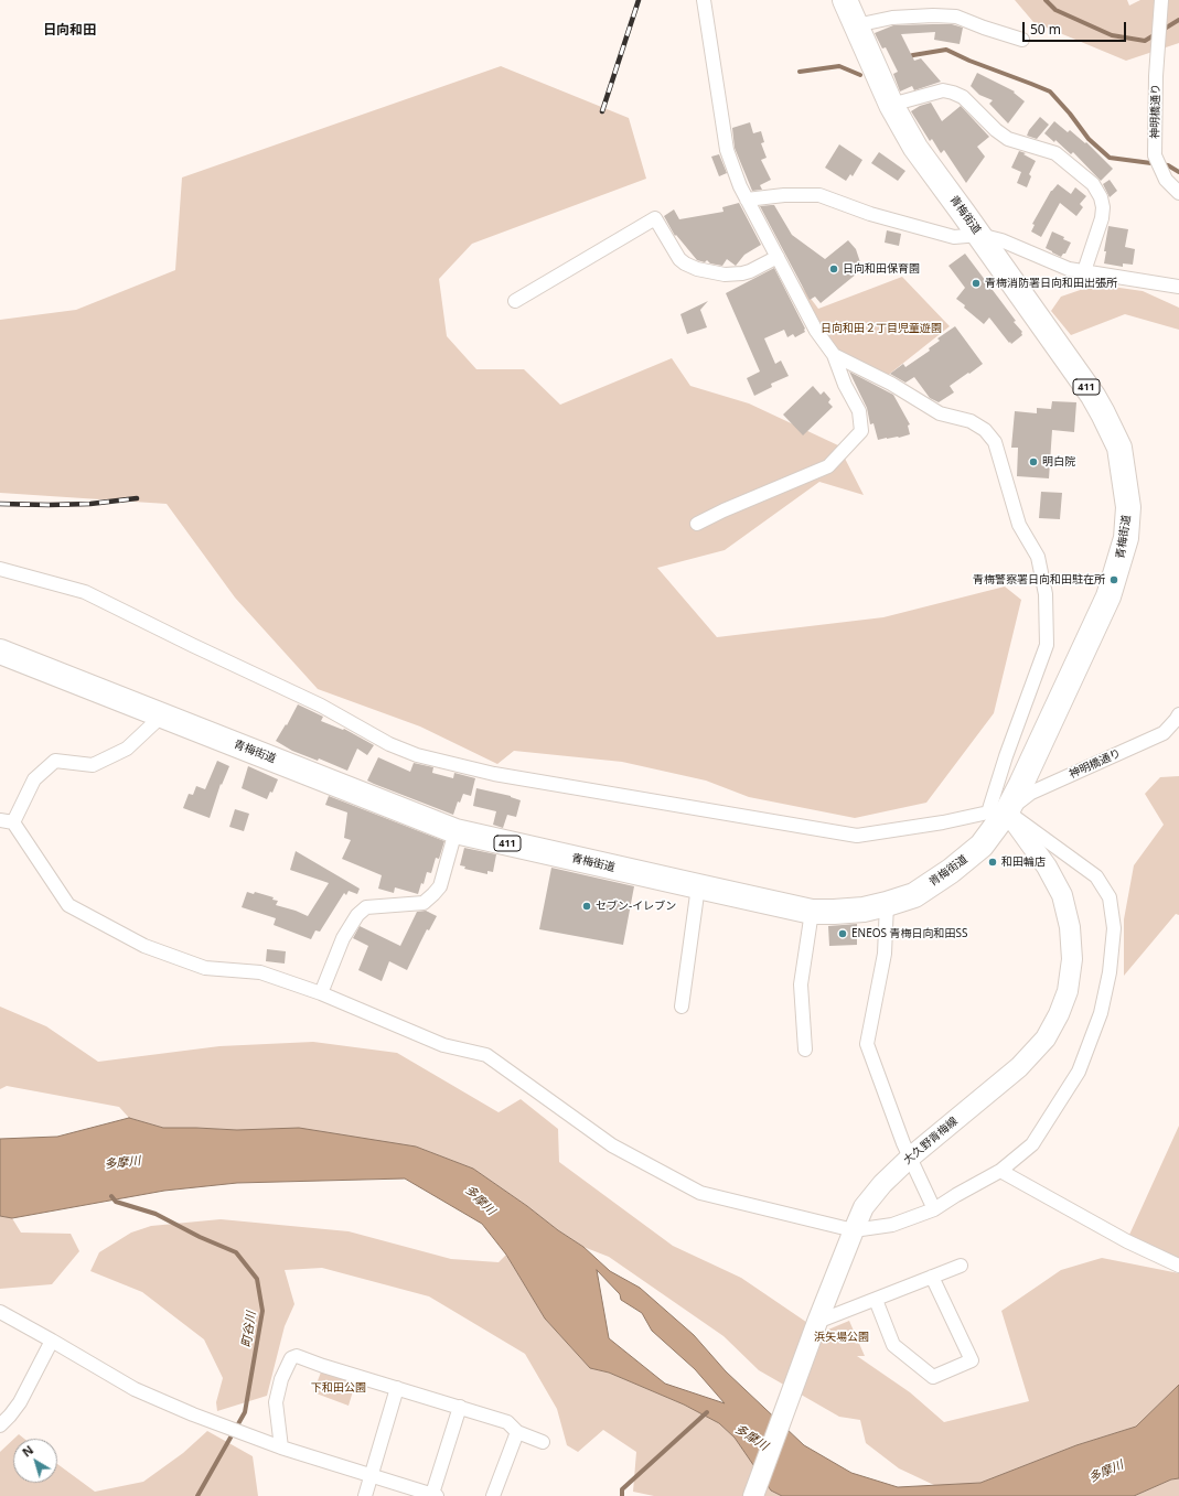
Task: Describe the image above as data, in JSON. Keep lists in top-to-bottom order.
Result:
{
  "streets": {
    "highway": ["青梅街道", "411"],
    "main road": ["大久野青梅線"],
    "street": ["神明橋通り"]
  },
  "crossings": [
    ["神明橋通り", "青梅街道"],
    ["神明橋通り", "大久野青梅線"],
    ["青梅街道", "大久野青梅線"]
  ],
  "districts": ["日向和田"],
  "water": ["多摩川", "町谷川"],
  "parks": ["日向和田２丁目児童遊園", "浜矢場公園", "下和田公園"],
  "places": [
    "日向和田保育園",
    "青梅消防署日向和田出張所",
    "明白院",
    "青梅警察署日向和田駐在所",
    "和田輪店",
    "セブン-イレブン",
    "ENEOS 青梅日向和田SS"
  ],
  "scale_bar": "50 m",
  "north": "top left"
}
